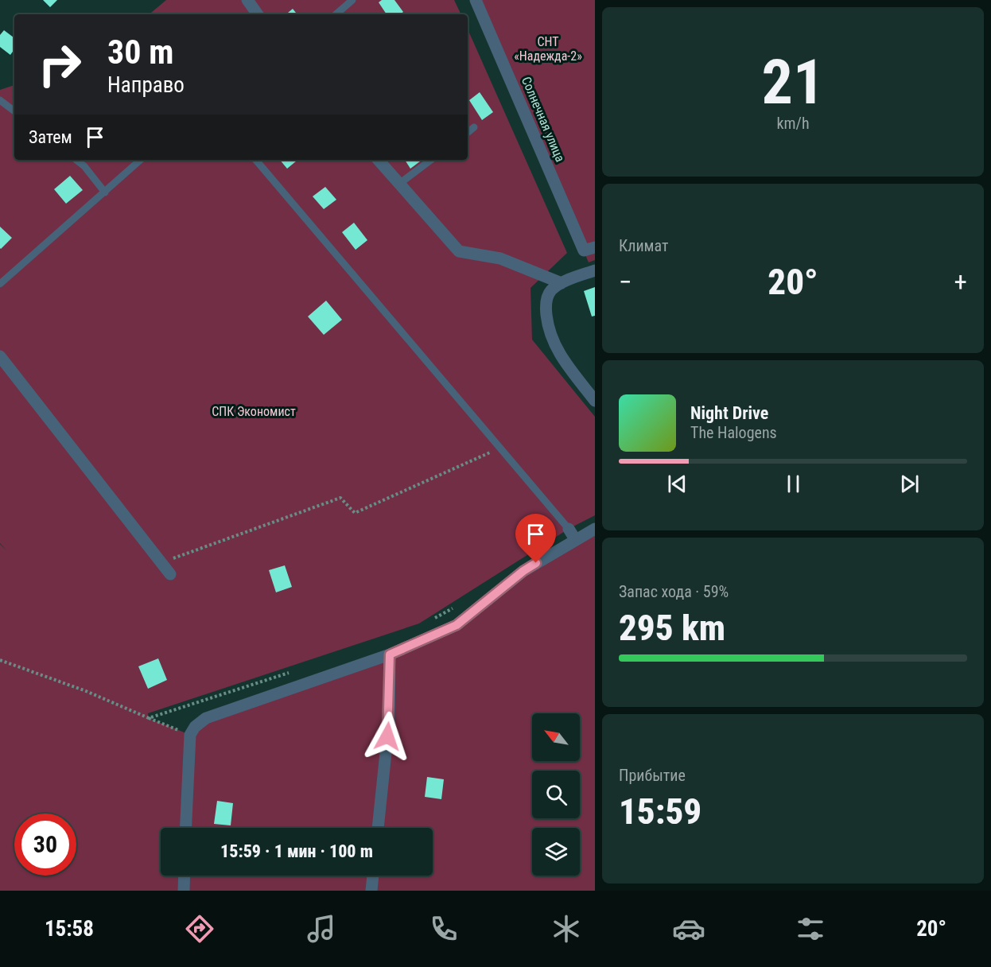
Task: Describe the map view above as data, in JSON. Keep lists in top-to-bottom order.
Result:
{
  "streets": {
    "street": ["Солнечная улица"]
  },
  "parks": ["СНТ «Надежда-2»", "СПК Экономист"],
  "north": "top left",
  "page": {
    "tile": [
      ["21", "km/h"],
      "Климат",
      ["Запас хода · 59%", "295 km"],
      ["Прибытие", "15:59"]
    ],
    "turn": ["30 m", "Направо"],
    "then": "Затем",
    "heat": ["−", "20°", "+"],
    "song": ["Night Drive", "The Halogens"],
    "limit": "30",
    "trip": "15:59 · 1 мин · 100 m",
    "tabs": ["15:58", "20°"]
  }
}
